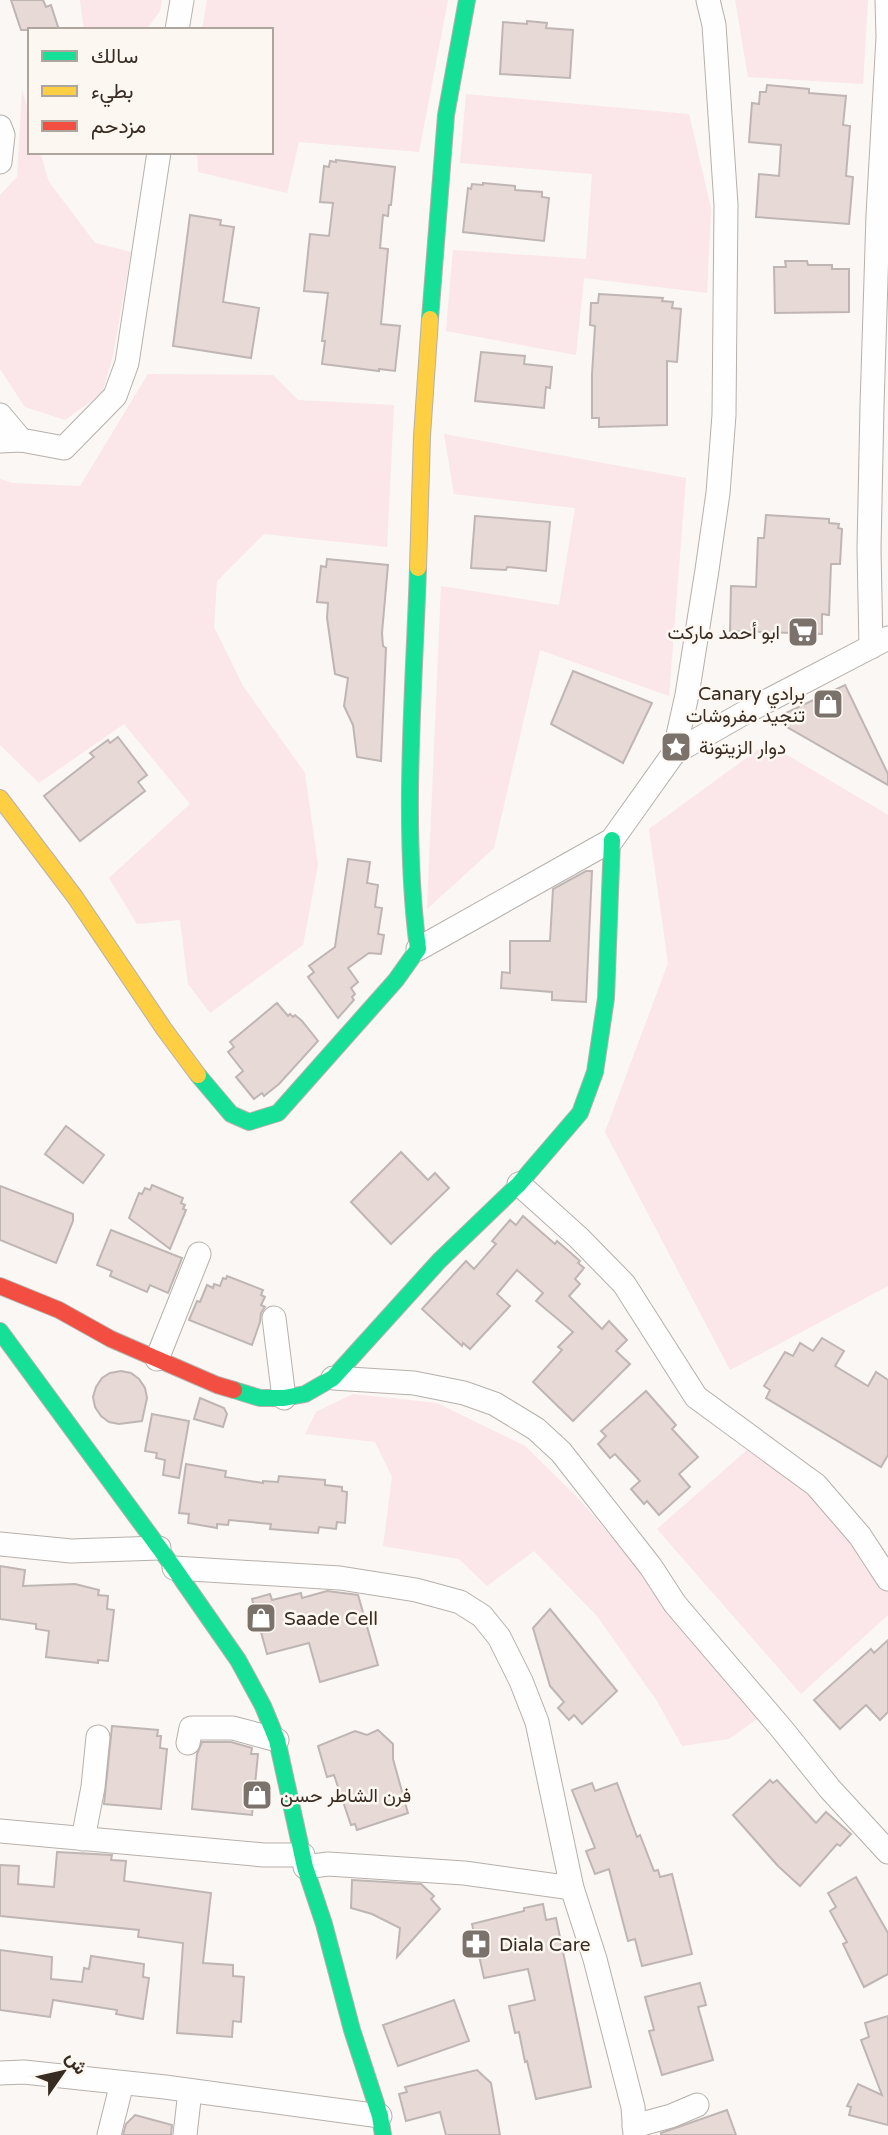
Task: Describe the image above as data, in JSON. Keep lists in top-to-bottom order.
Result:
{
  "places": {
    "supermarket": ["ابو أحمد ماركت"],
    "shop": ["Canary برادي تنجيد مفروشات", "Saade Cell", "فرن الشاطر حسن"],
    "place": ["دوار الزيتونة"],
    "pharmacy": ["Diala Care"]
  },
  "legend": ["سالك", "بطيء", "مزدحم"],
  "north": "top right"
}
